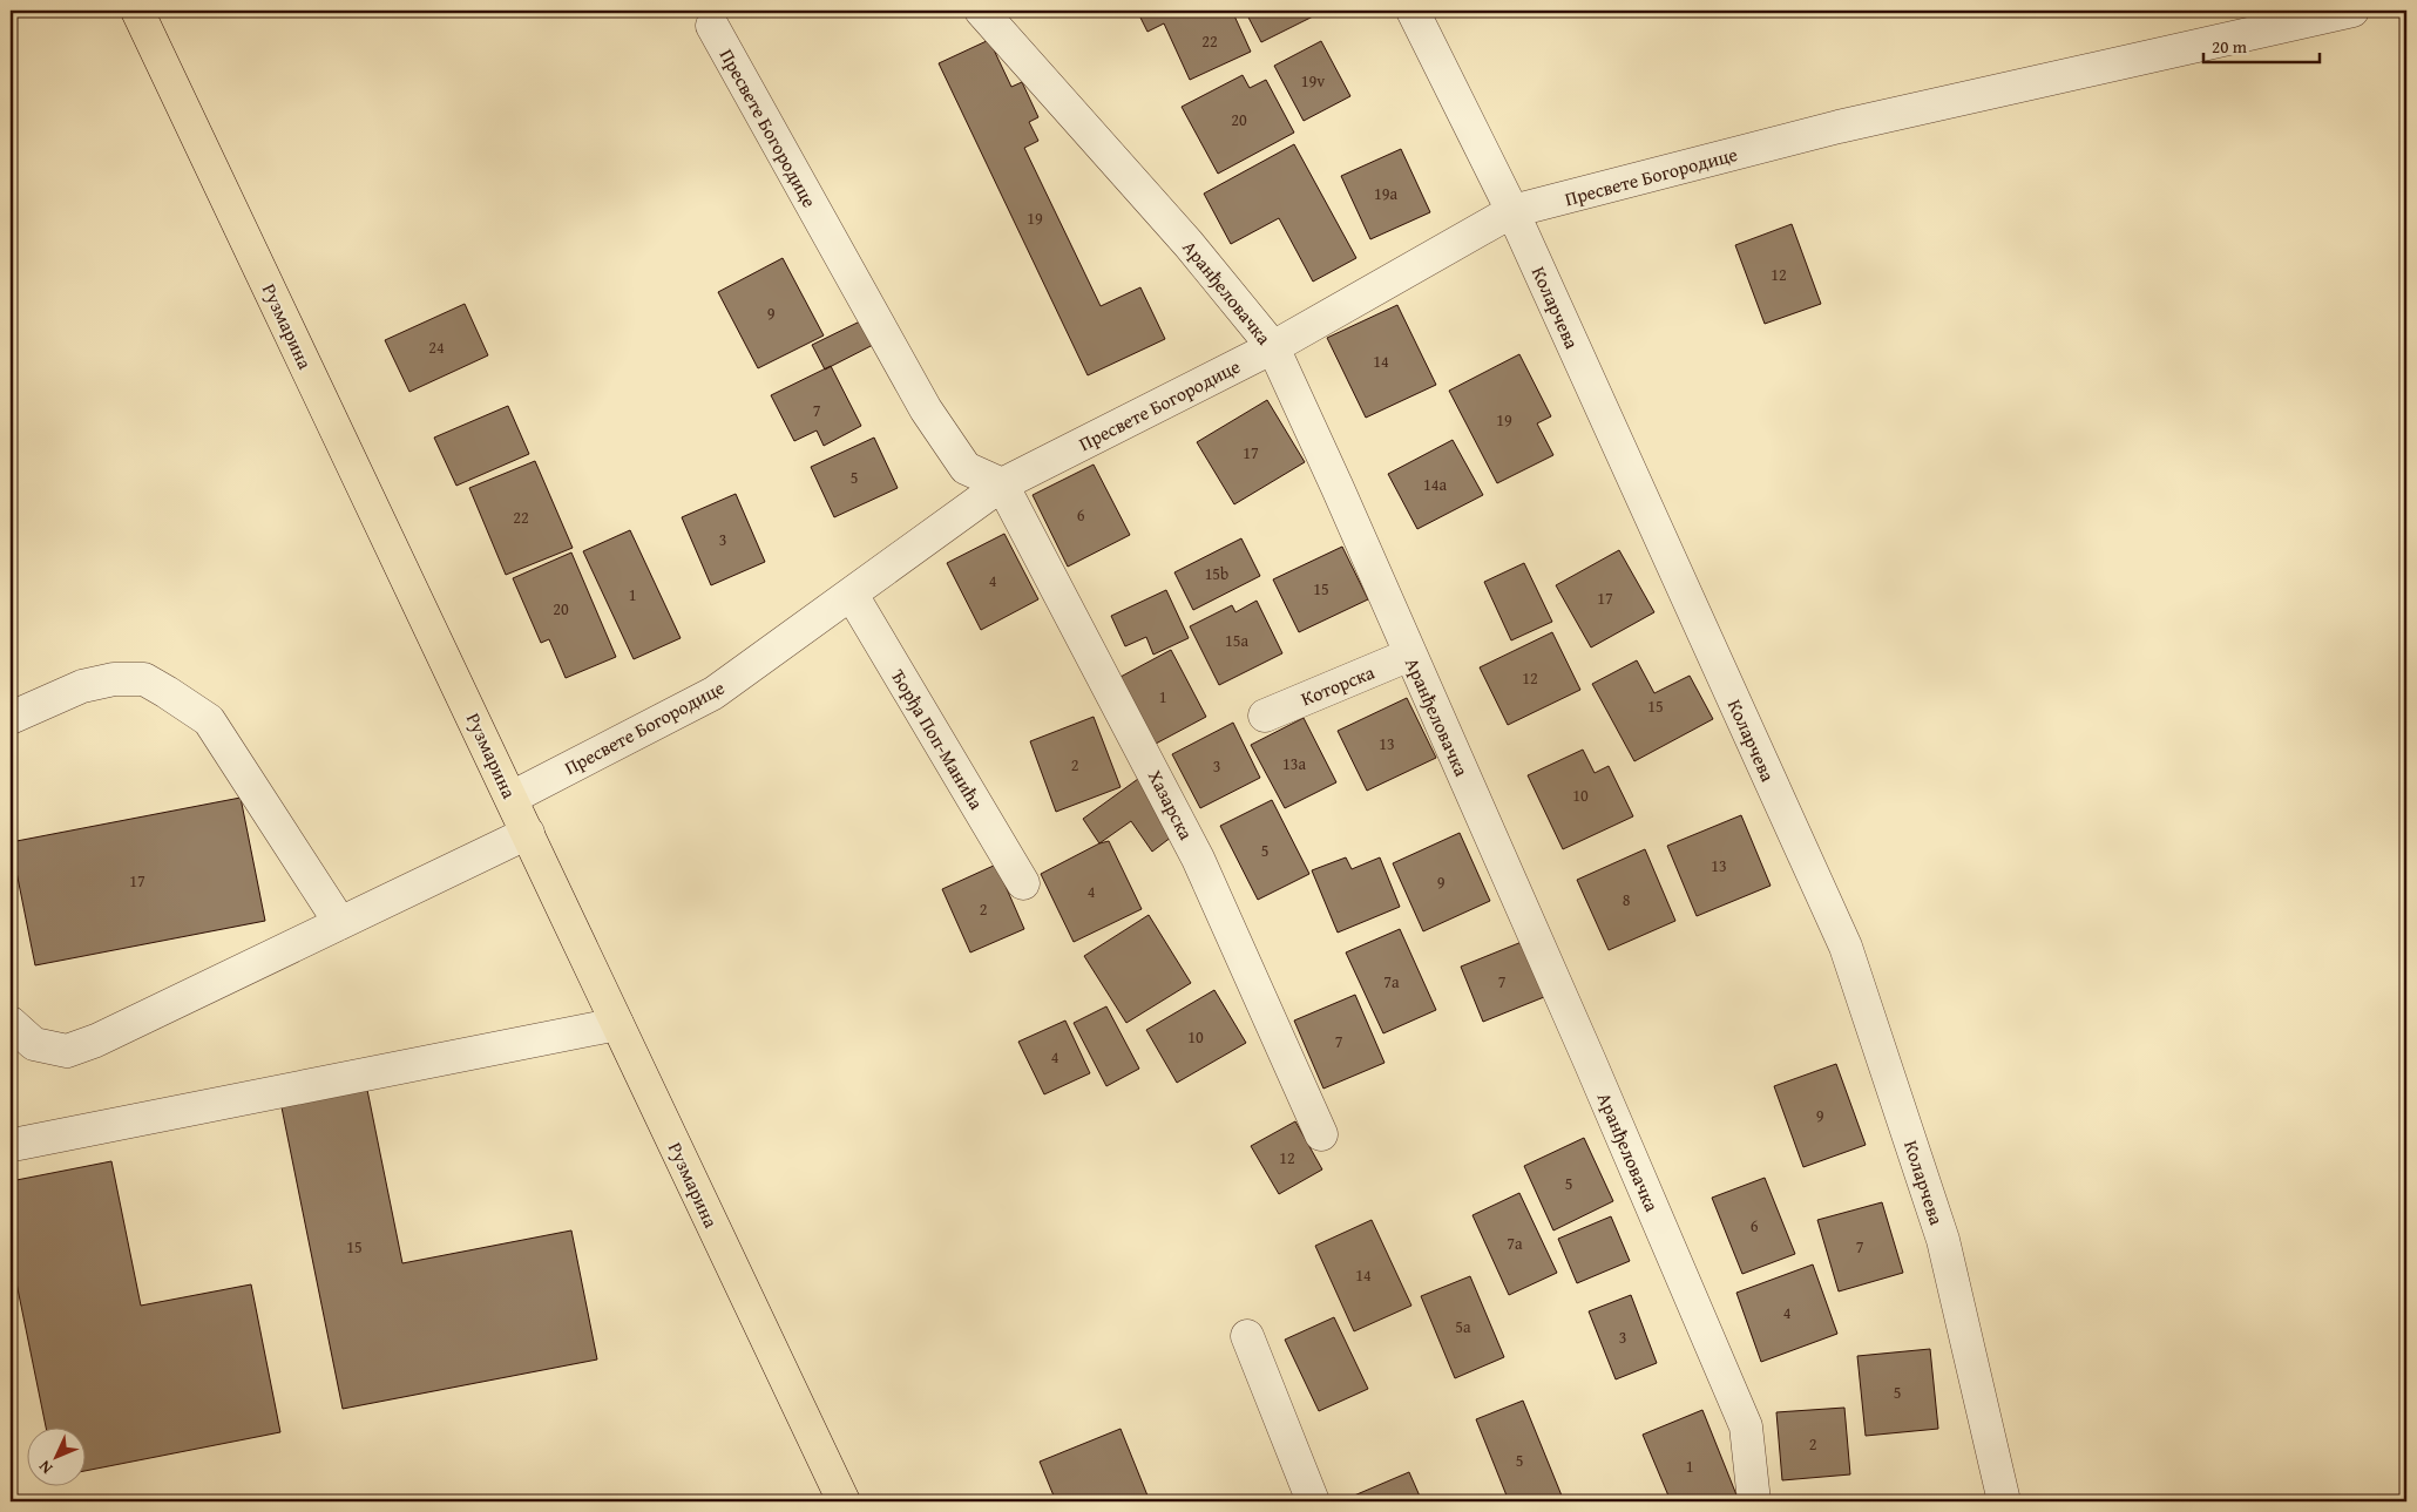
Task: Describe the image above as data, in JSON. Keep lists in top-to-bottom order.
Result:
{
  "streets": {
    "main road": ["Рузмарина"],
    "street": [
      "Пресвете Богородице",
      "Аранђеловачка",
      "Коларчева",
      "Которска",
      "Ђорђа Поп-Манића",
      "Хазарска"
    ]
  },
  "crossings": [
    ["Пресвете Богородице", "Аранђеловачка"],
    ["Пресвете Богородице", "Коларчева"],
    ["Пресвете Богородице", "Рузмарина"],
    ["Пресвете Богородице", "Ђорђа Поп-Манића"],
    ["Пресвете Богородице", "Хазарска"],
    ["Аранђеловачка", "Которска"]
  ],
  "house_numbers": [
    "22",
    "19v",
    "20",
    "19a",
    "19",
    "12",
    "9",
    "24",
    "14",
    "7",
    "19",
    "17",
    "5",
    "14a",
    "6",
    "22",
    "3",
    "15b",
    "4",
    "15",
    "1",
    "17",
    "20",
    "15a",
    "12",
    "1",
    "15",
    "13",
    "13a",
    "2",
    "3",
    "10",
    "5",
    "13",
    "17",
    "9",
    "4",
    "8",
    "2",
    "7a",
    "7",
    "10",
    "7",
    "4",
    "9",
    "12",
    "5",
    "6",
    "7a",
    "15",
    "7",
    "14",
    "4",
    "5a",
    "3",
    "5",
    "2",
    "5",
    "1"
  ],
  "scale_bar": "20 m",
  "north": "bottom left"
}
